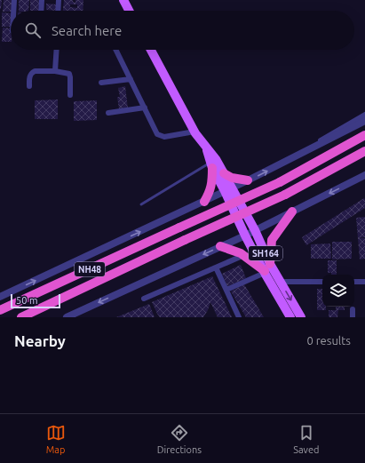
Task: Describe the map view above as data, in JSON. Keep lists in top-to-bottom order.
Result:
{
  "streets": {
    "highway": ["NH48"],
    "main road": ["SH164"]
  },
  "scale_bar": "50 m",
  "page": {
    "search": "Search here",
    "scale": "50 m",
    "heading": ["Nearby", "0 results"],
    "nav": ["Map", "Directions", "Saved"]
  }
}
